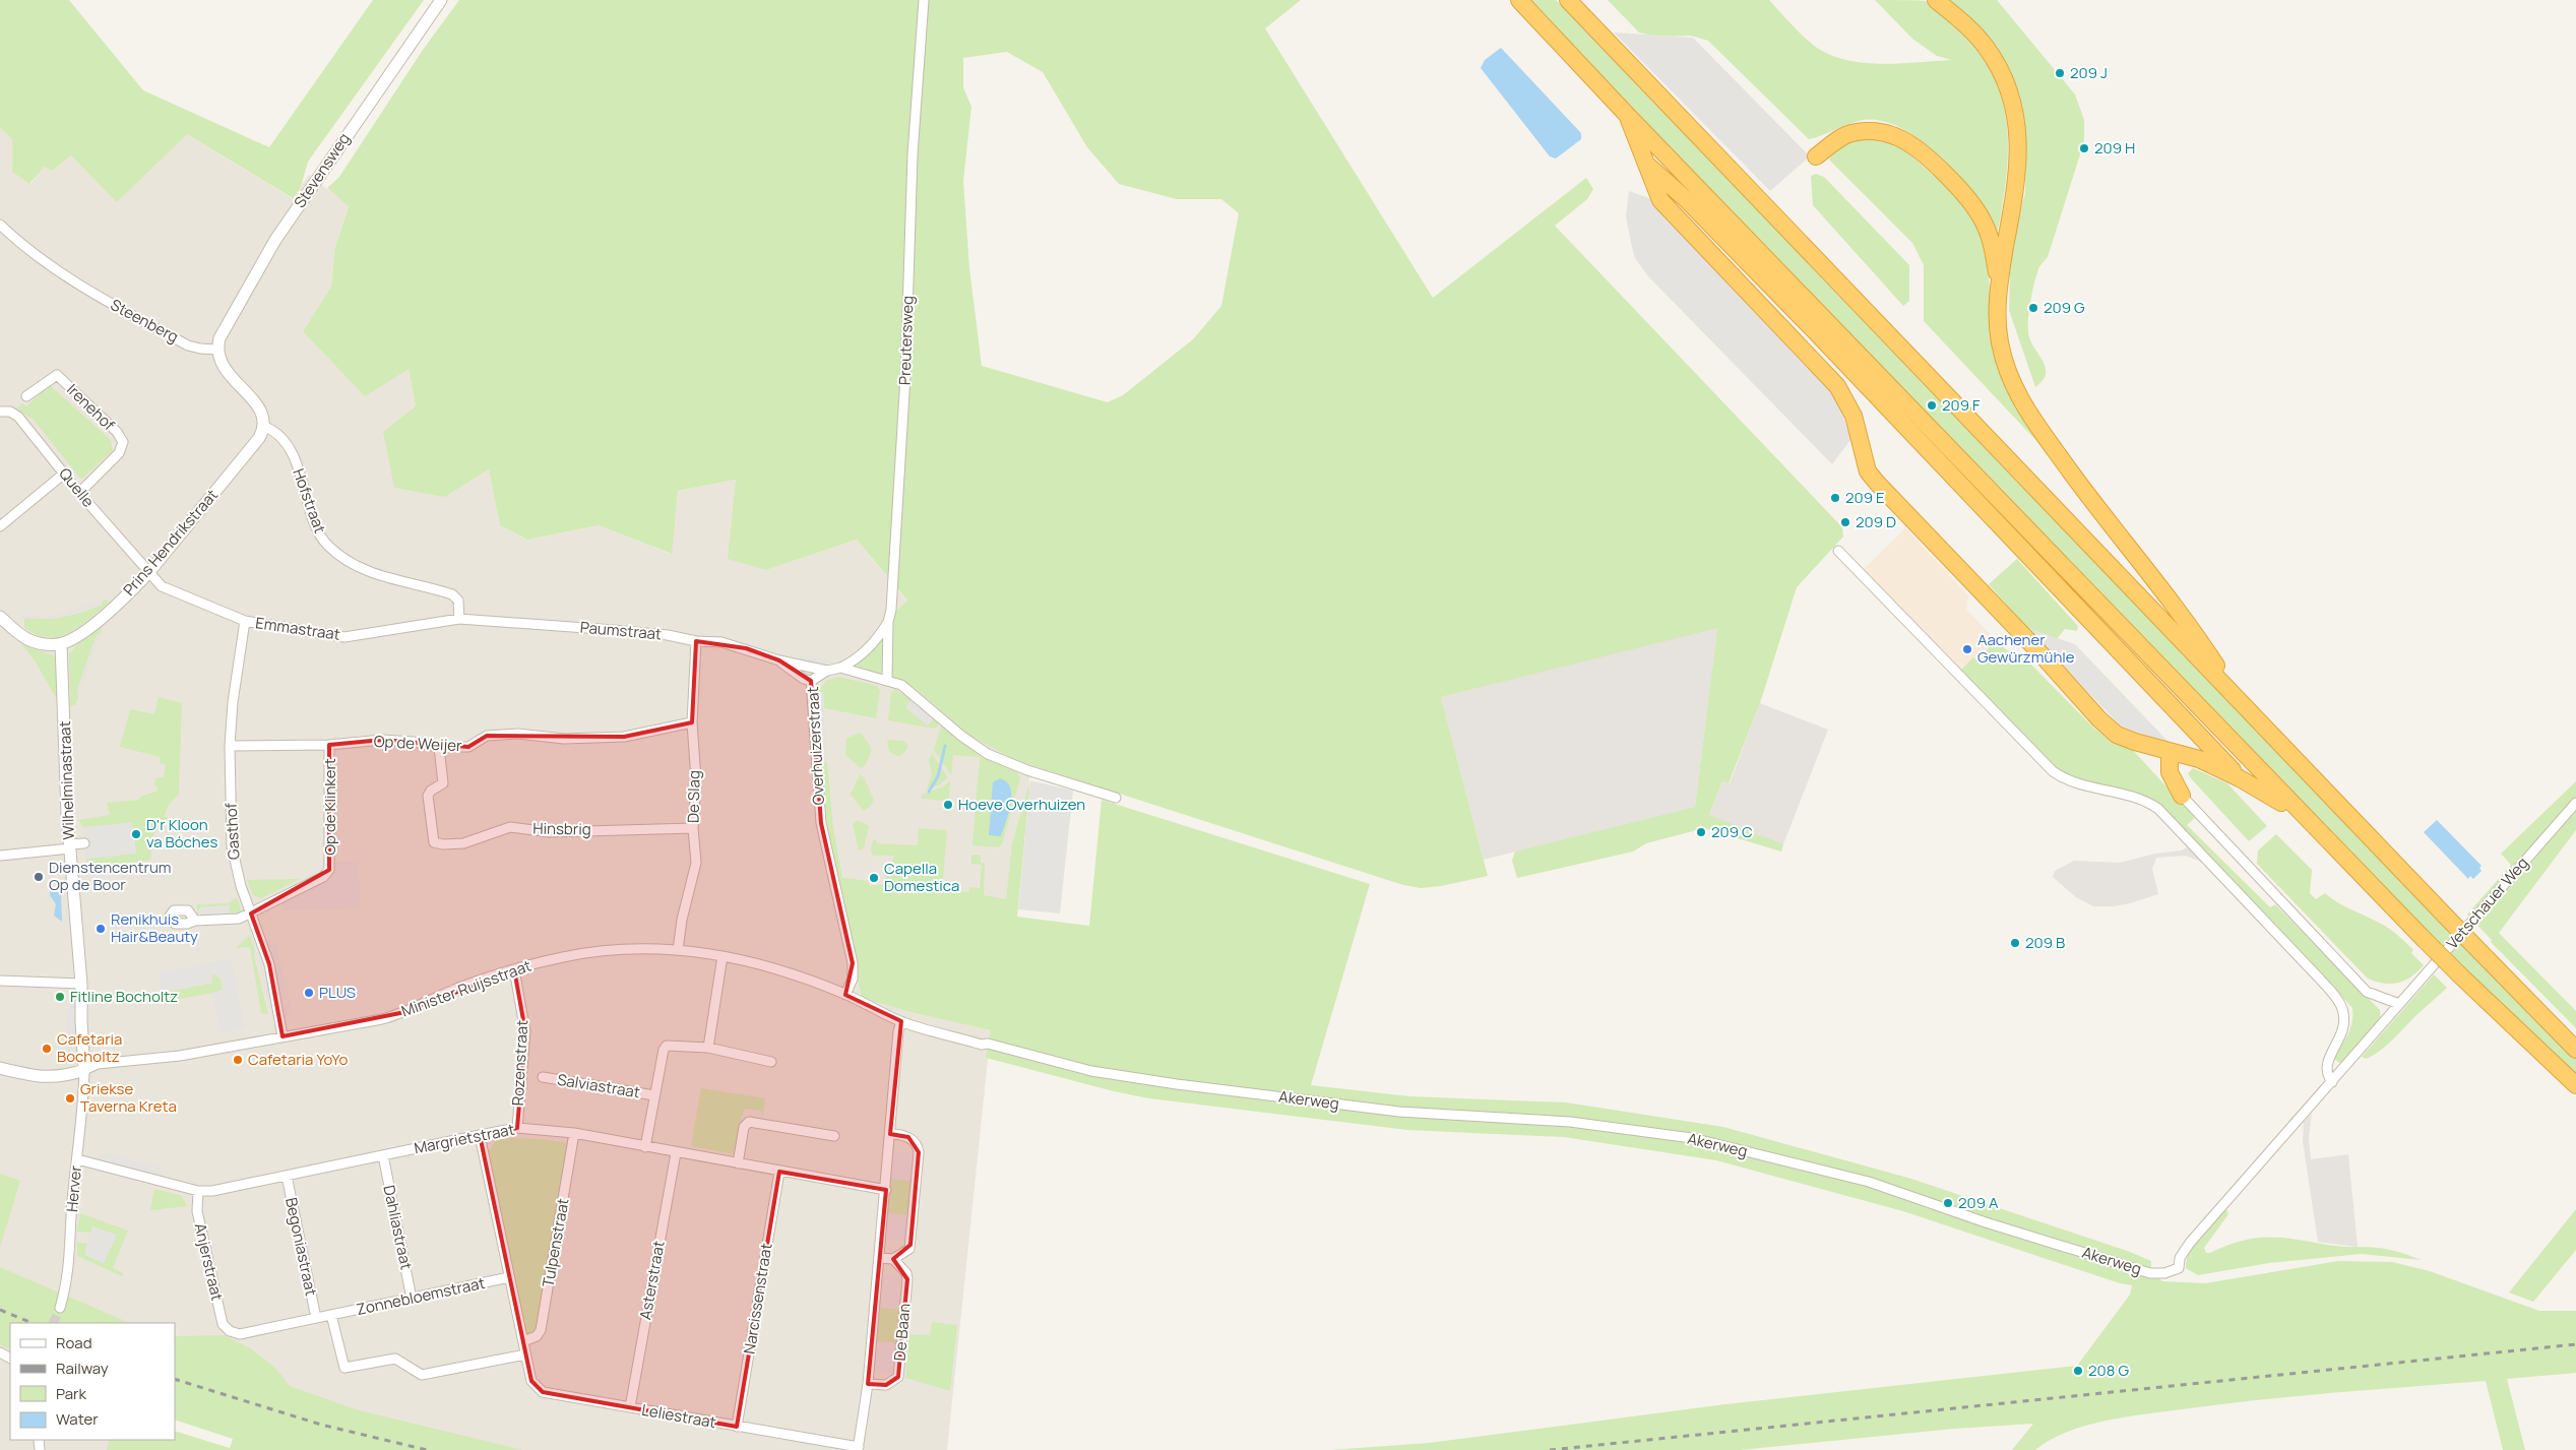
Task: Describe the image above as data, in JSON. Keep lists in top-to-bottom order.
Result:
{
  "streets": {
    "street": [
      "Stevensweg",
      "Steenberg",
      "Preutersweg",
      "Irenehof",
      "Quelle",
      "Hofstraat",
      "Prins Hendrikstraat",
      "Emmastraat",
      "Paumstraat",
      "Op de Weijer",
      "Overhuizerstraat",
      "Wilhelminastraat",
      "De Slag",
      "Op de Klinkert",
      "Hinsbrig",
      "Gasthof",
      "Vetschauer Weg",
      "Minister Ruijsstraat",
      "Rozenstraat",
      "Salviastraat",
      "Akerweg",
      "Margrietstraat",
      "Herver",
      "Dahliastraat",
      "Tulpenstraat",
      "Begoniastraat",
      "Anjerstraat",
      "Asterstraat",
      "Zonnebloemstraat",
      "Narcissenstraat",
      "De Baan",
      "Leliestraat"
    ]
  },
  "crossings": [
    ["Stevensweg", "Steenberg"],
    ["Preutersweg", "Overhuizerstraat"],
    ["Irenehof", "Quelle"],
    ["Quelle", "Prins Hendrikstraat"],
    ["Quelle", "Emmastraat"],
    ["Hofstraat", "Prins Hendrikstraat"],
    ["Hofstraat", "Emmastraat"],
    ["Hofstraat", "Paumstraat"],
    ["Prins Hendrikstraat", "Emmastraat"],
    ["Prins Hendrikstraat", "Wilhelminastraat"],
    ["Emmastraat", "Paumstraat"],
    ["Emmastraat", "Gasthof"],
    ["Paumstraat", "Overhuizerstraat"],
    ["Paumstraat", "De Slag"],
    ["Op de Weijer", "De Slag"],
    ["Op de Weijer", "Op de Klinkert"],
    ["Op de Weijer", "Hinsbrig"],
    ["Op de Weijer", "Gasthof"],
    ["Overhuizerstraat", "Minister Ruijsstraat"],
    ["Wilhelminastraat", "Minister Ruijsstraat"],
    ["Wilhelminastraat", "Herver"],
    ["De Slag", "Hinsbrig"],
    ["De Slag", "Minister Ruijsstraat"],
    ["Op de Klinkert", "Gasthof"],
    ["Gasthof", "Minister Ruijsstraat"],
    ["Vetschauer Weg", "Akerweg"],
    ["Minister Ruijsstraat", "Rozenstraat"],
    ["Minister Ruijsstraat", "Akerweg"],
    ["Minister Ruijsstraat", "Herver"],
    ["Minister Ruijsstraat", "De Baan"],
    ["Rozenstraat", "Margrietstraat"],
    ["Akerweg", "De Baan"],
    ["Margrietstraat", "Herver"],
    ["Margrietstraat", "Dahliastraat"],
    ["Margrietstraat", "Tulpenstraat"],
    ["Margrietstraat", "Begoniastraat"],
    ["Margrietstraat", "Anjerstraat"],
    ["Margrietstraat", "Asterstraat"],
    ["Margrietstraat", "Narcissenstraat"],
    ["Margrietstraat", "De Baan"],
    ["Dahliastraat", "Zonnebloemstraat"],
    ["Begoniastraat", "Zonnebloemstraat"],
    ["Anjerstraat", "Zonnebloemstraat"],
    ["Asterstraat", "Leliestraat"],
    ["Narcissenstraat", "Leliestraat"],
    ["De Baan", "Leliestraat"]
  ],
  "places": [
    "209 J",
    "209 H",
    "209 G",
    "209 F",
    "209 E",
    "209 D",
    "Aachener Gewürzmühle",
    "Hoeve Overhuizen",
    "209 C",
    "D'r Kloon va Bóches",
    "Dienstencentrum Op de Boor",
    "Capella Domestica",
    "Renikhuis Hair&Beauty",
    "209 B",
    "PLUS",
    "Fitline Bocholtz",
    "Cafetaria Bocholtz",
    "Cafetaria YoYo",
    "Griekse Taverna Kreta",
    "209 A",
    "208 G"
  ],
  "legend": [
    "Road",
    "Railway",
    "Park",
    "Water"
  ]
}
